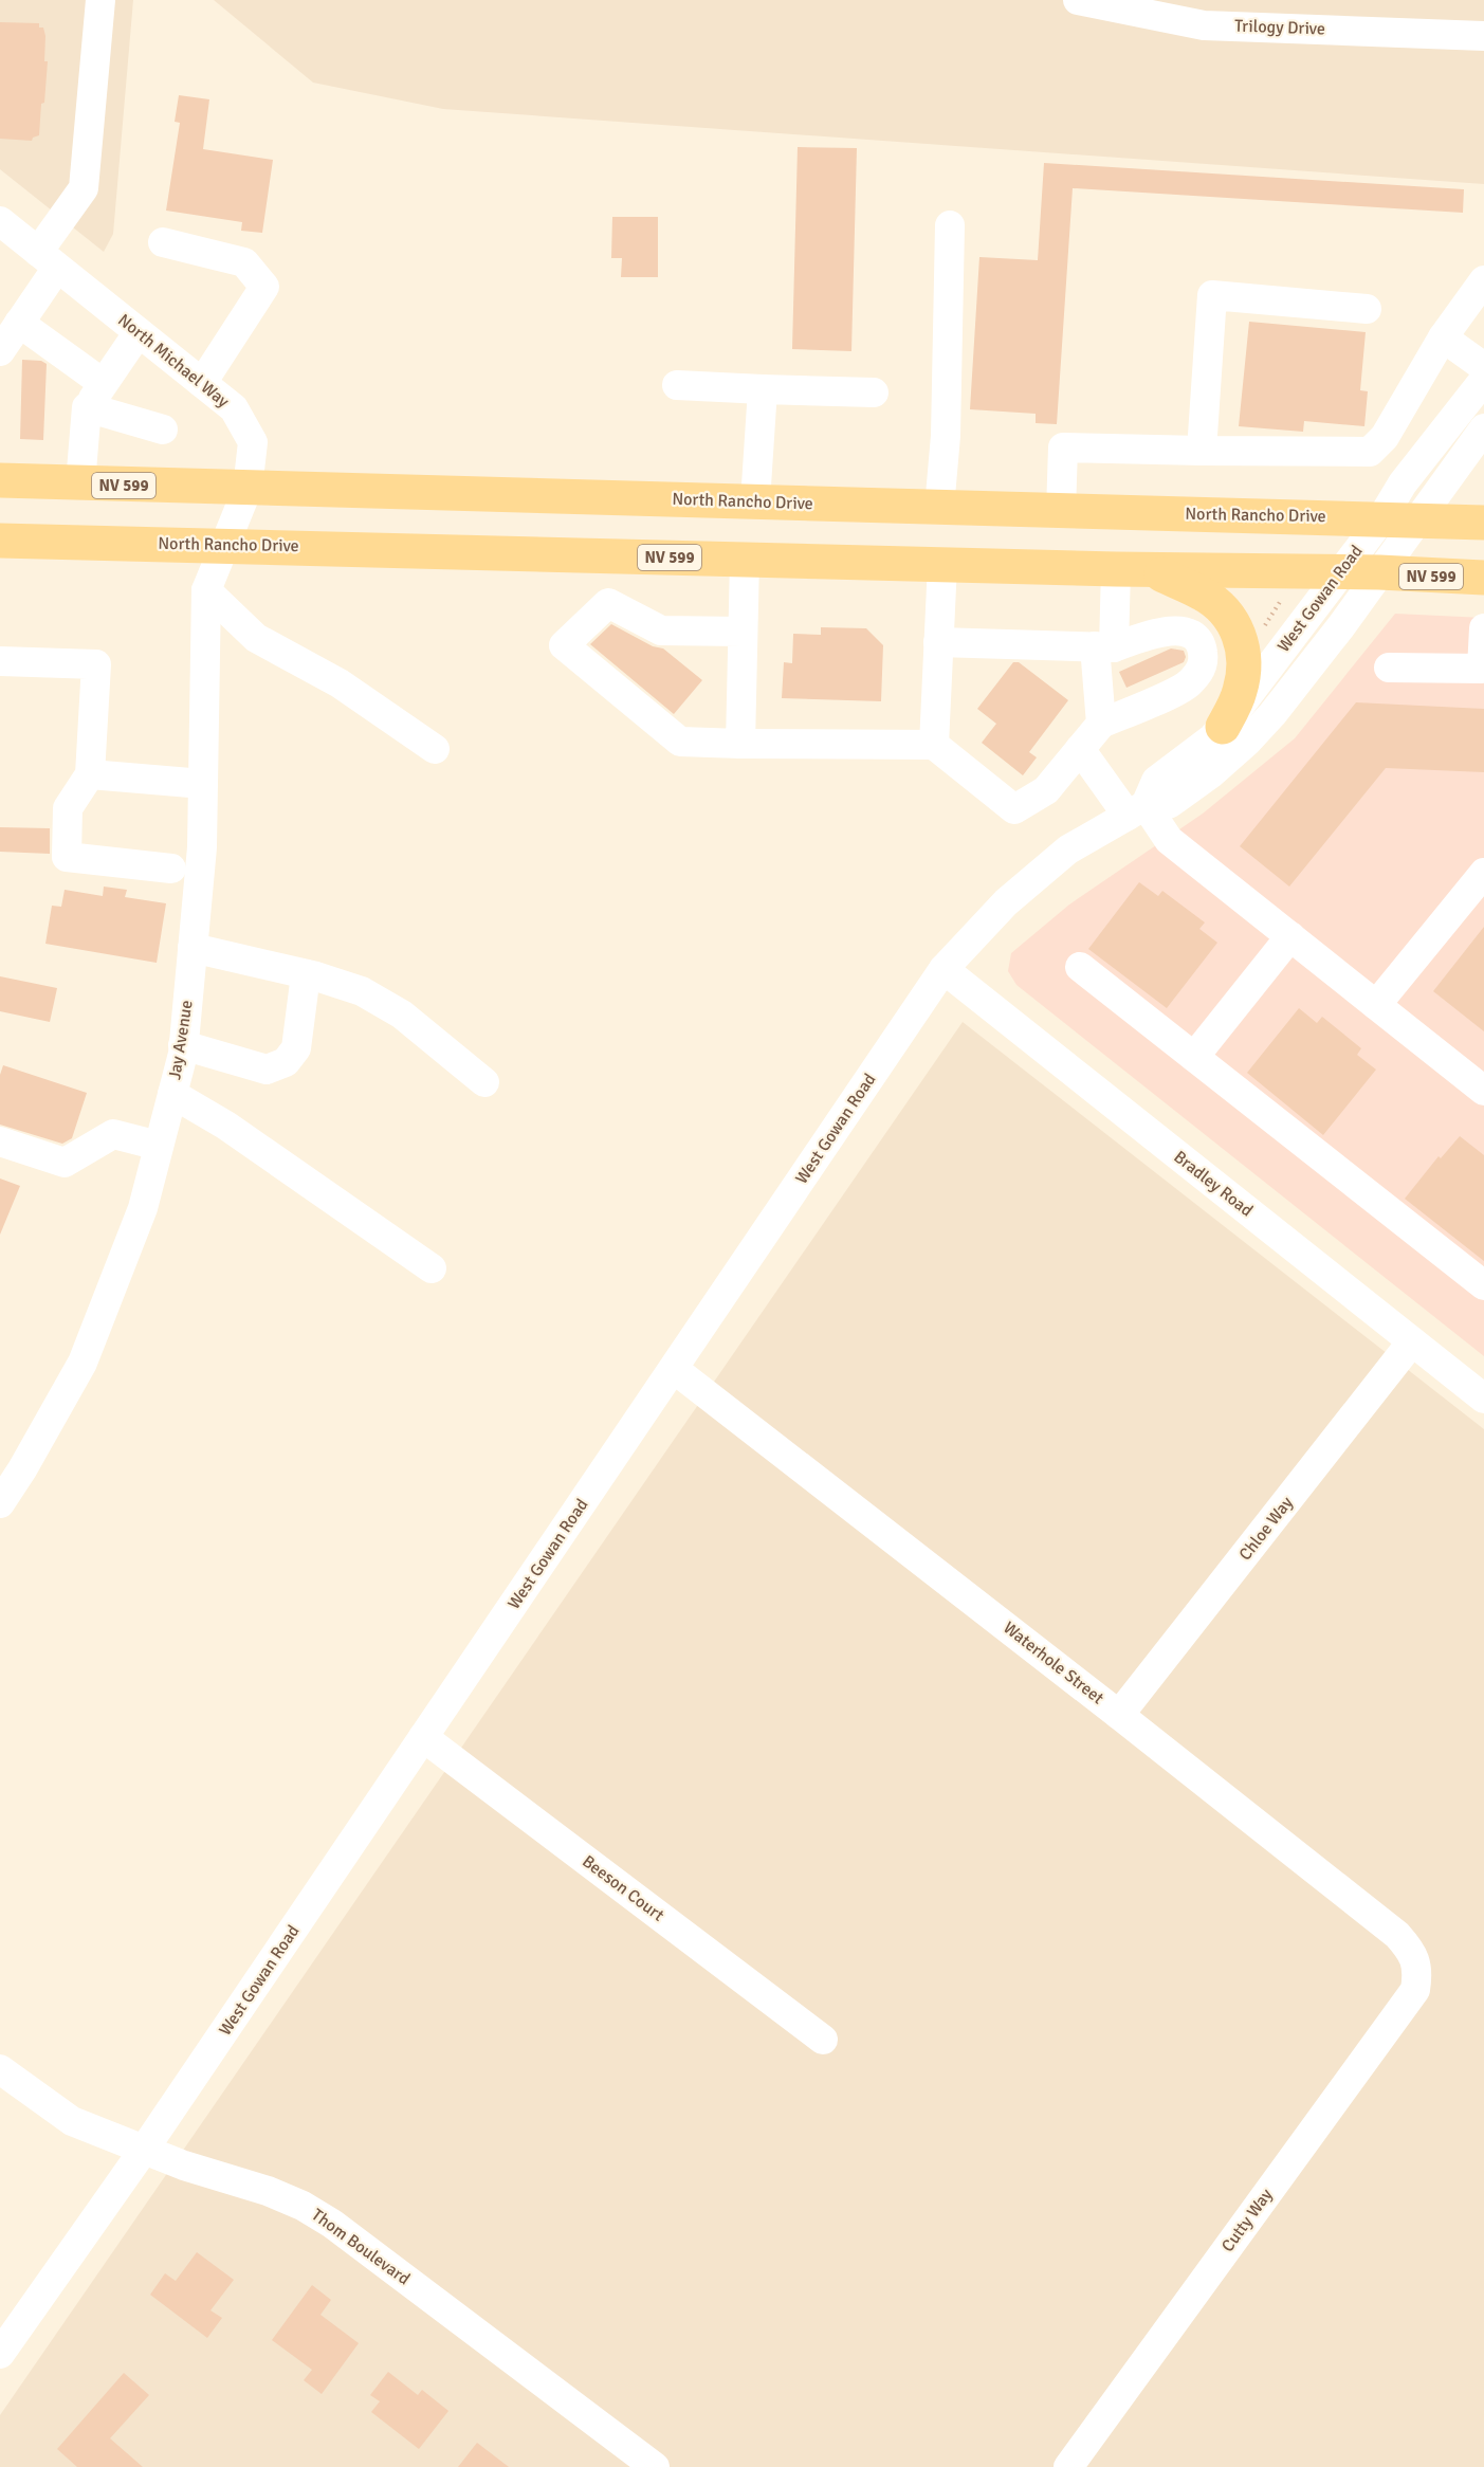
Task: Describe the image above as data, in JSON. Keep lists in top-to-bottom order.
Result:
{
  "streets": {
    "main road": ["NV 599", "North Rancho Drive"],
    "street": [
      "Trilogy Drive",
      "North Michael Way",
      "West Gowan Road",
      "Jay Avenue",
      "Bradley Road",
      "Chloe Way",
      "Waterhole Street",
      "Beeson Court",
      "Cutty Way",
      "Thom Boulevard"
    ]
  },
  "crossings": [
    ["North Michael Way", "North Rancho Drive"],
    ["North Michael Way", "Jay Avenue"],
    ["North Rancho Drive", "West Gowan Road"],
    ["North Rancho Drive", "Jay Avenue"],
    ["West Gowan Road", "Bradley Road"],
    ["West Gowan Road", "Waterhole Street"],
    ["West Gowan Road", "Beeson Court"],
    ["West Gowan Road", "Thom Boulevard"],
    ["Bradley Road", "Chloe Way"],
    ["Chloe Way", "Waterhole Street"],
    ["Waterhole Street", "Cutty Way"]
  ]
}
